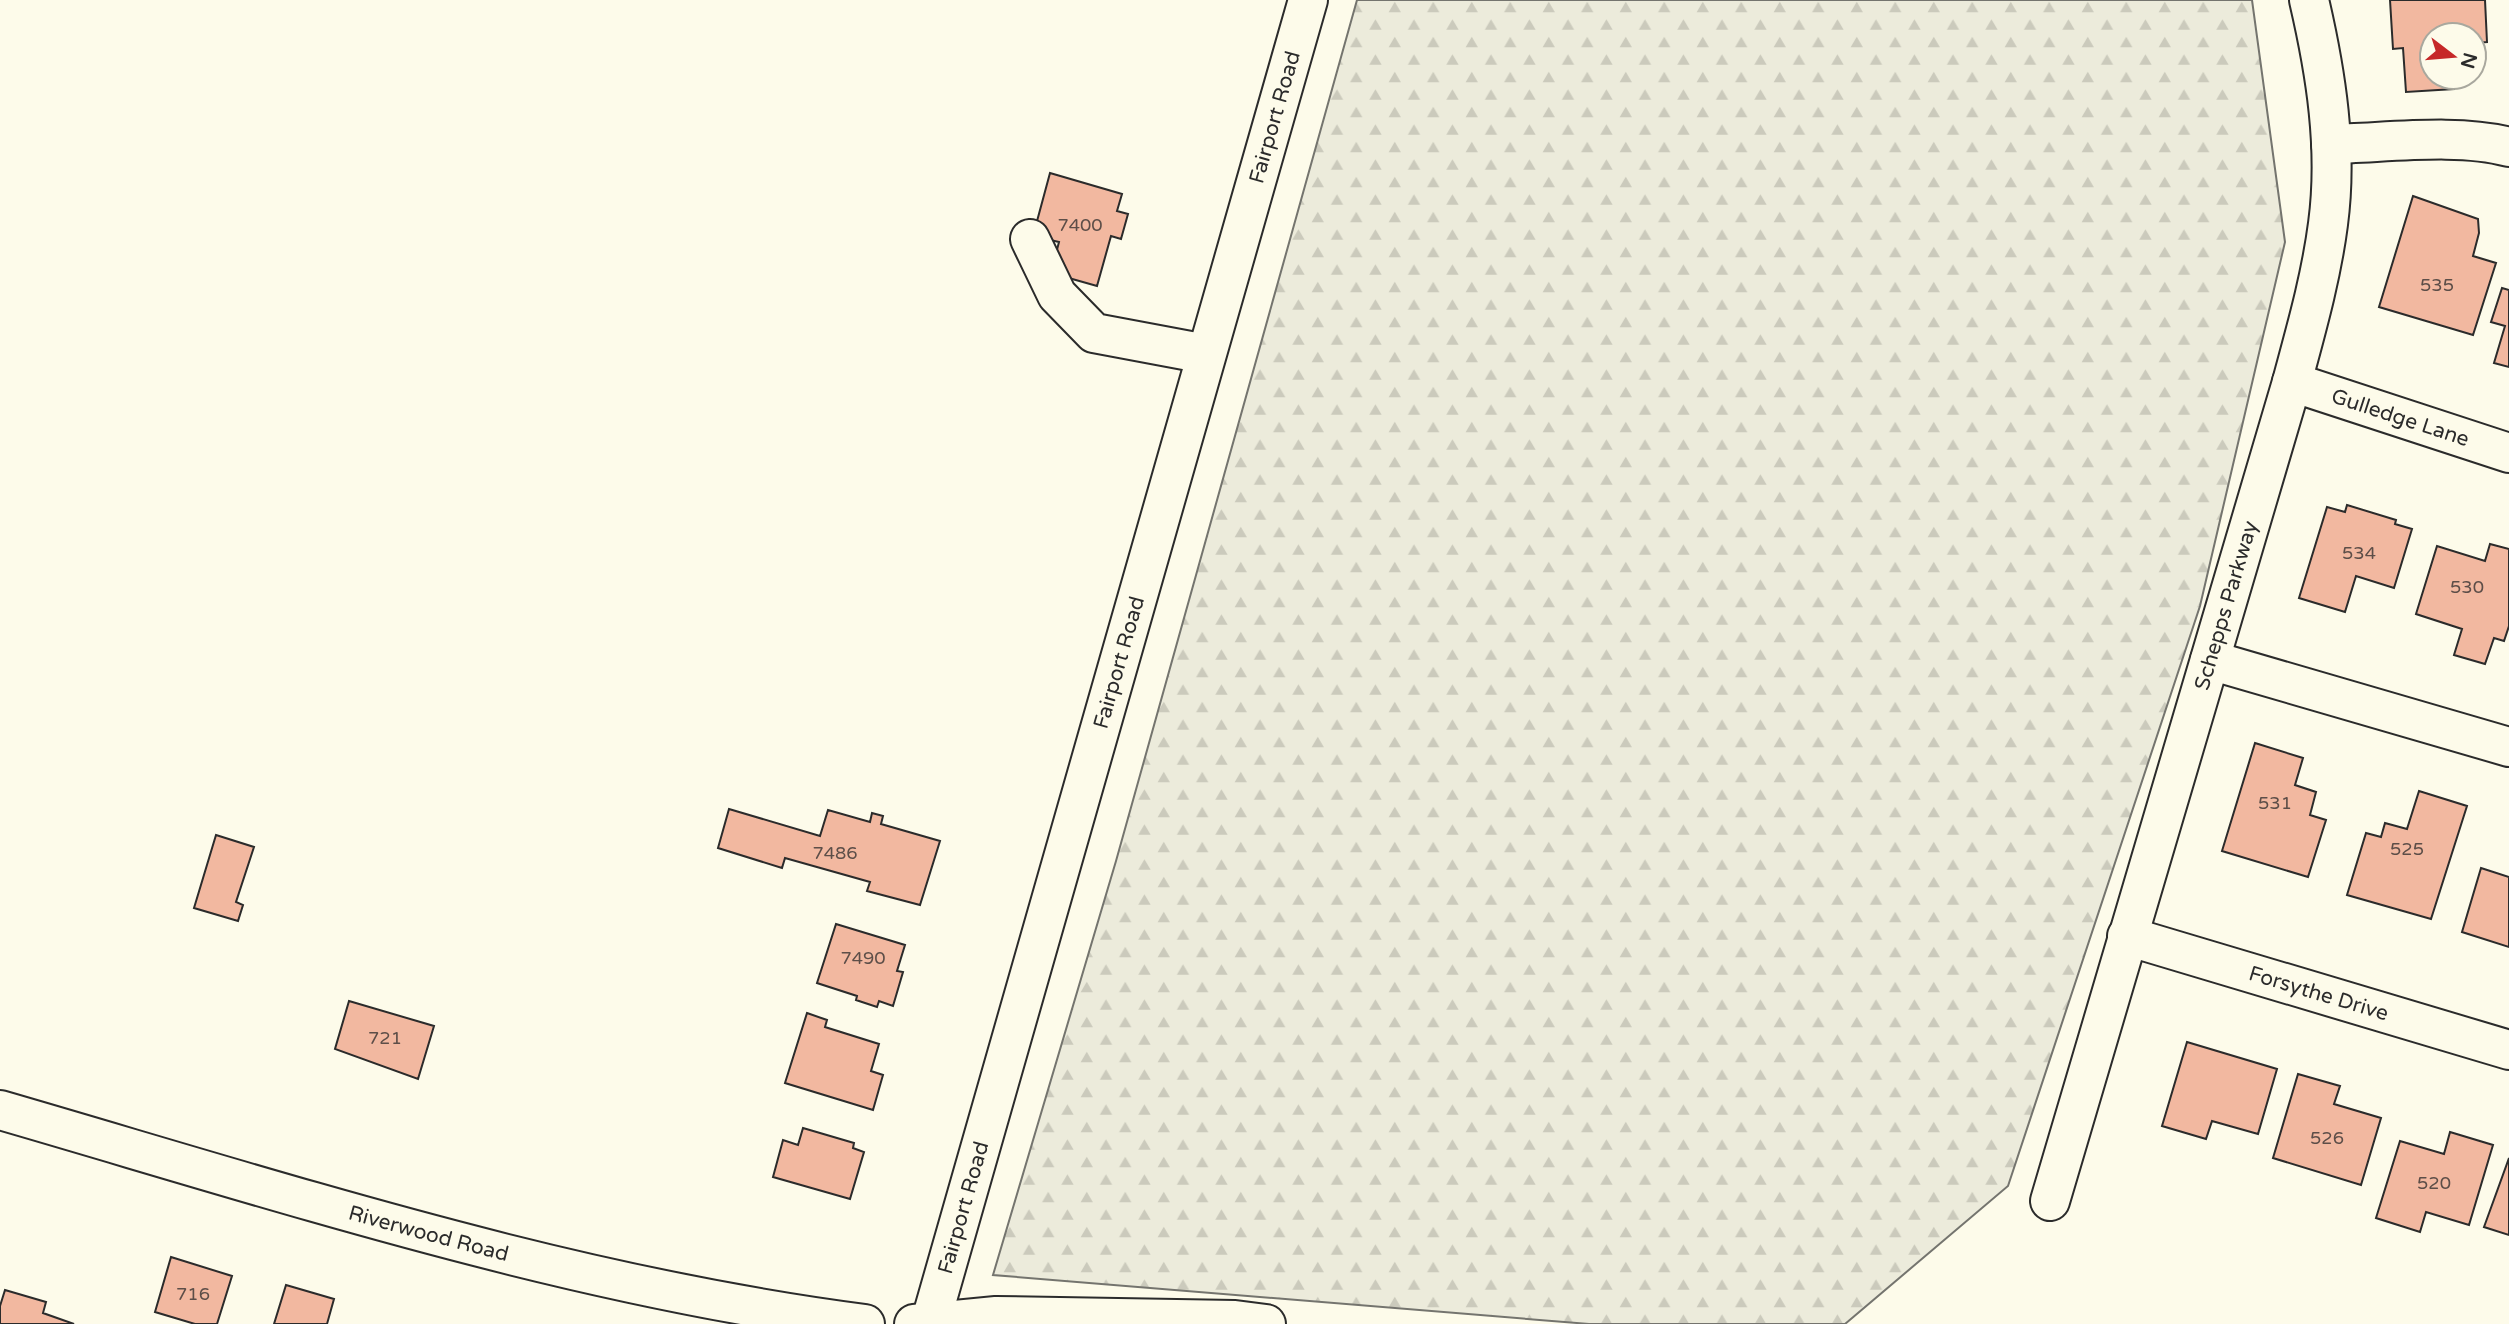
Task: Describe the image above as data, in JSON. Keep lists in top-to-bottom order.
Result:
{
  "streets": {
    "street": [
      "Fairport Road",
      "Gulledge Lane",
      "Schepps Parkway",
      "Forsythe Drive",
      "Riverwood Road"
    ]
  },
  "crossings": [
    ["Gulledge Lane", "Schepps Parkway"],
    ["Schepps Parkway", "Forsythe Drive"]
  ],
  "house_numbers": [
    "7400",
    "535",
    "534",
    "530",
    "531",
    "525",
    "7486",
    "7490",
    "721",
    "526",
    "520",
    "716"
  ],
  "north": "right"
}
